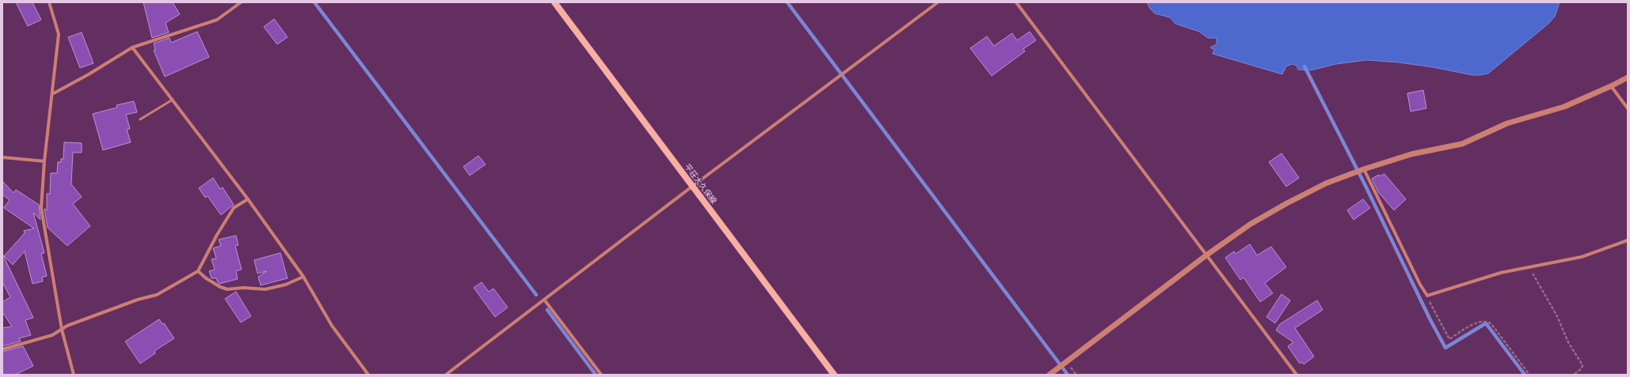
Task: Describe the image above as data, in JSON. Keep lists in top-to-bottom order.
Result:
{
  "streets": {
    "main road": ["平荘大久保線"]
  }
}
